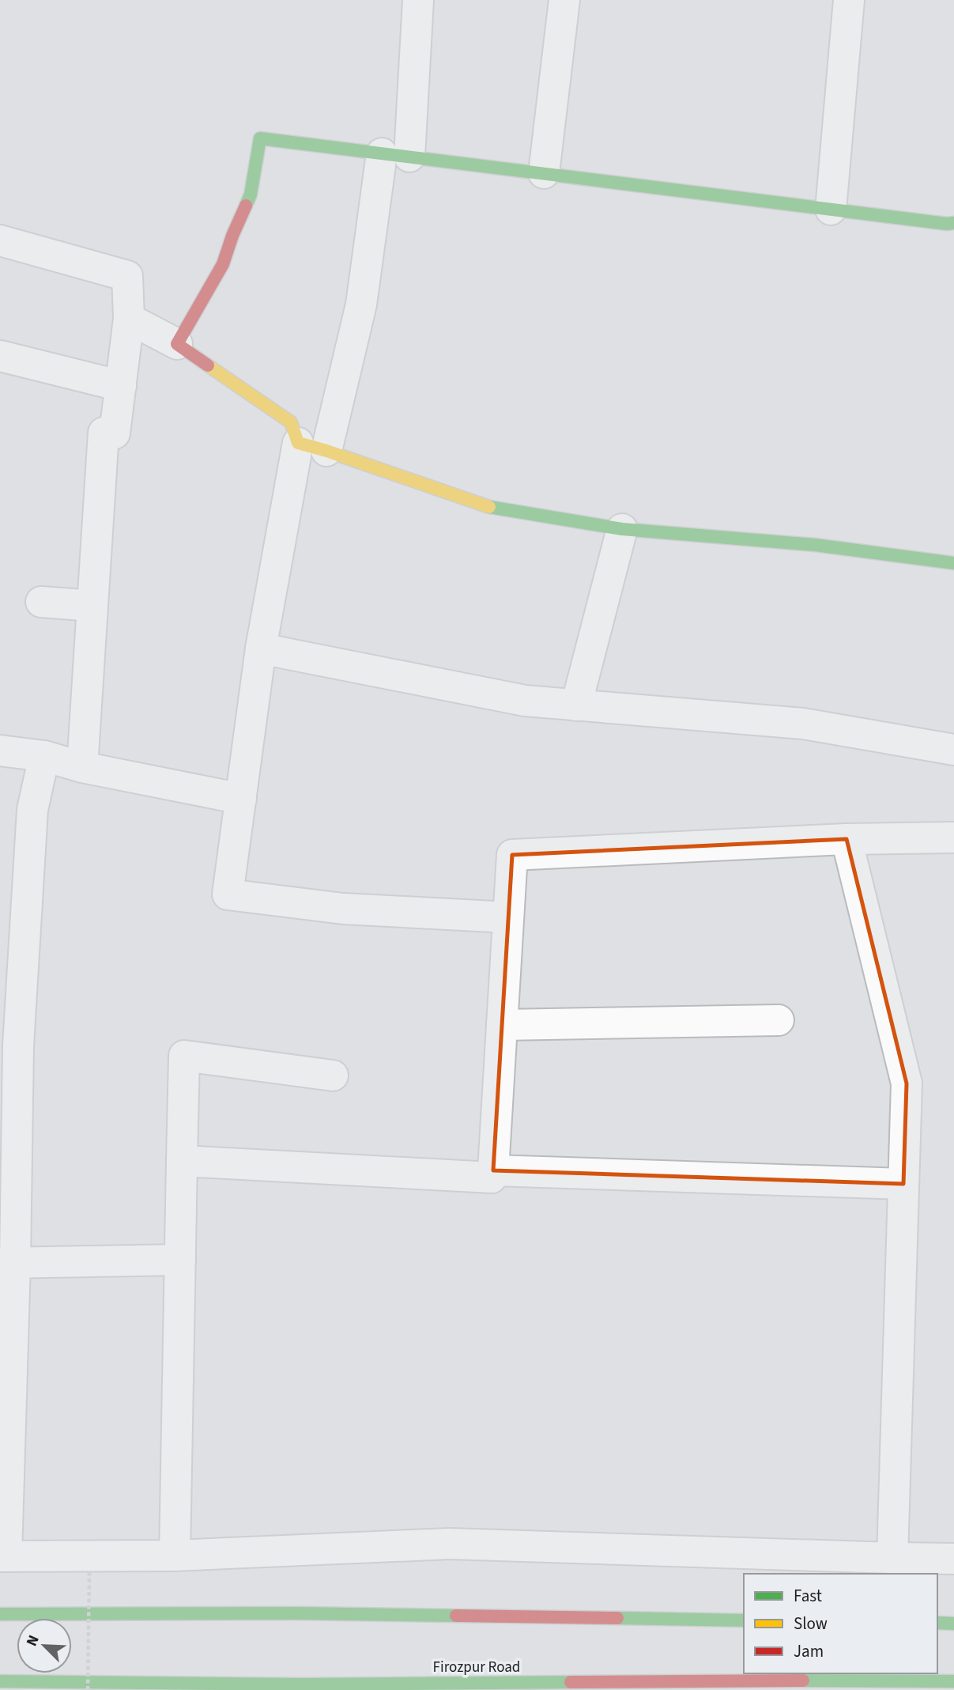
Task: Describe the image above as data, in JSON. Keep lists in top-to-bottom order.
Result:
{
  "streets": {
    "main road": ["Firozpur Road"]
  },
  "legend": ["Fast", "Slow", "Jam"],
  "north": "top left"
}
